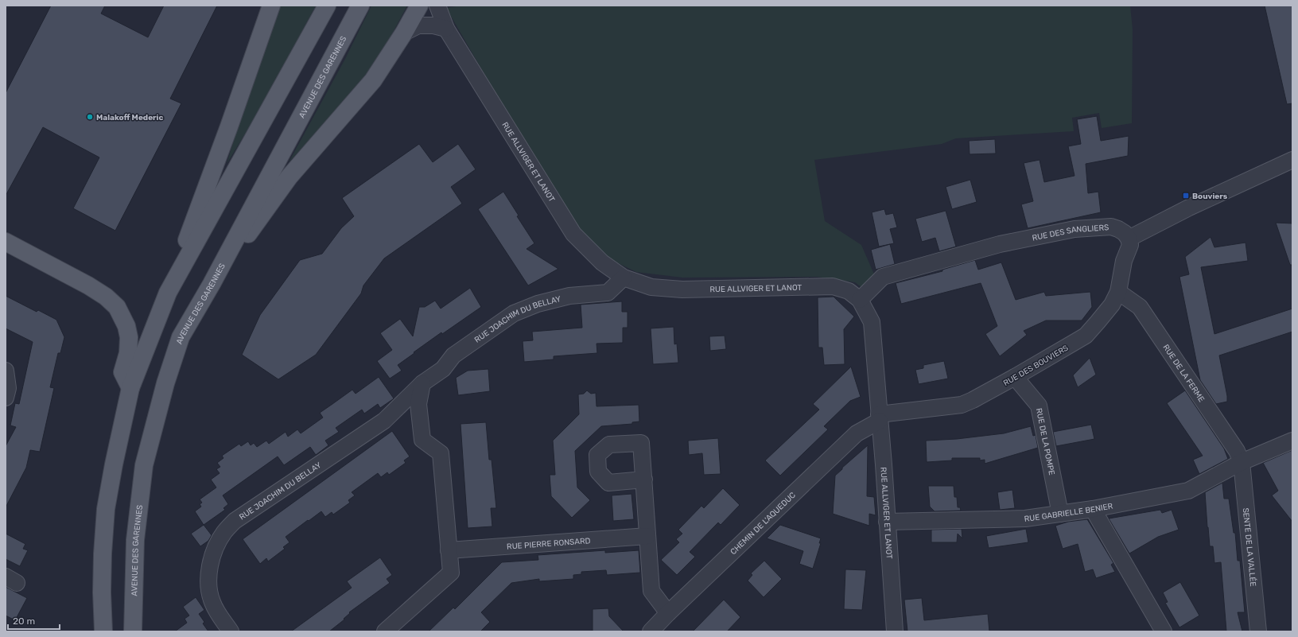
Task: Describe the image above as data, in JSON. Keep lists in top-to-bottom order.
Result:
{
  "streets": {
    "main road": ["AVENUE DES GARENNES"],
    "street": [
      "RUE ALLVIGER ET LANOT",
      "RUE DES SANGLIERS",
      "RUE JOACHIM DU BELLAY",
      "RUE DES BOUVIERS",
      "RUE DE LA FERME",
      "RUE DE LA POMPE",
      "RUE GABRIELLE BENIER",
      "CHEMIN DE L'AQUEDUC",
      "RUE PIERRE RONSARD",
      "SENTE DE LA VALLÉE"
    ]
  },
  "crossings": [
    ["RUE ALLVIGER ET LANOT", "RUE DES SANGLIERS"],
    ["RUE ALLVIGER ET LANOT", "RUE JOACHIM DU BELLAY"],
    ["RUE ALLVIGER ET LANOT", "RUE DES BOUVIERS"],
    ["RUE ALLVIGER ET LANOT", "RUE GABRIELLE BENIER"],
    ["RUE ALLVIGER ET LANOT", "CHEMIN DE L'AQUEDUC"],
    ["RUE DES SANGLIERS", "RUE DES BOUVIERS"],
    ["RUE DES BOUVIERS", "RUE DE LA FERME"],
    ["RUE DES BOUVIERS", "RUE DE LA POMPE"],
    ["RUE DES BOUVIERS", "CHEMIN DE L'AQUEDUC"],
    ["RUE DE LA FERME", "RUE GABRIELLE BENIER"],
    ["RUE DE LA FERME", "SENTE DE LA VALLÉE"],
    ["RUE DE LA POMPE", "RUE GABRIELLE BENIER"],
    ["RUE GABRIELLE BENIER", "SENTE DE LA VALLÉE"]
  ],
  "places": {
    "other": ["Malakoff Mederic"],
    "transit": ["Bouviers"]
  },
  "scale_bar": "20 m"
}
